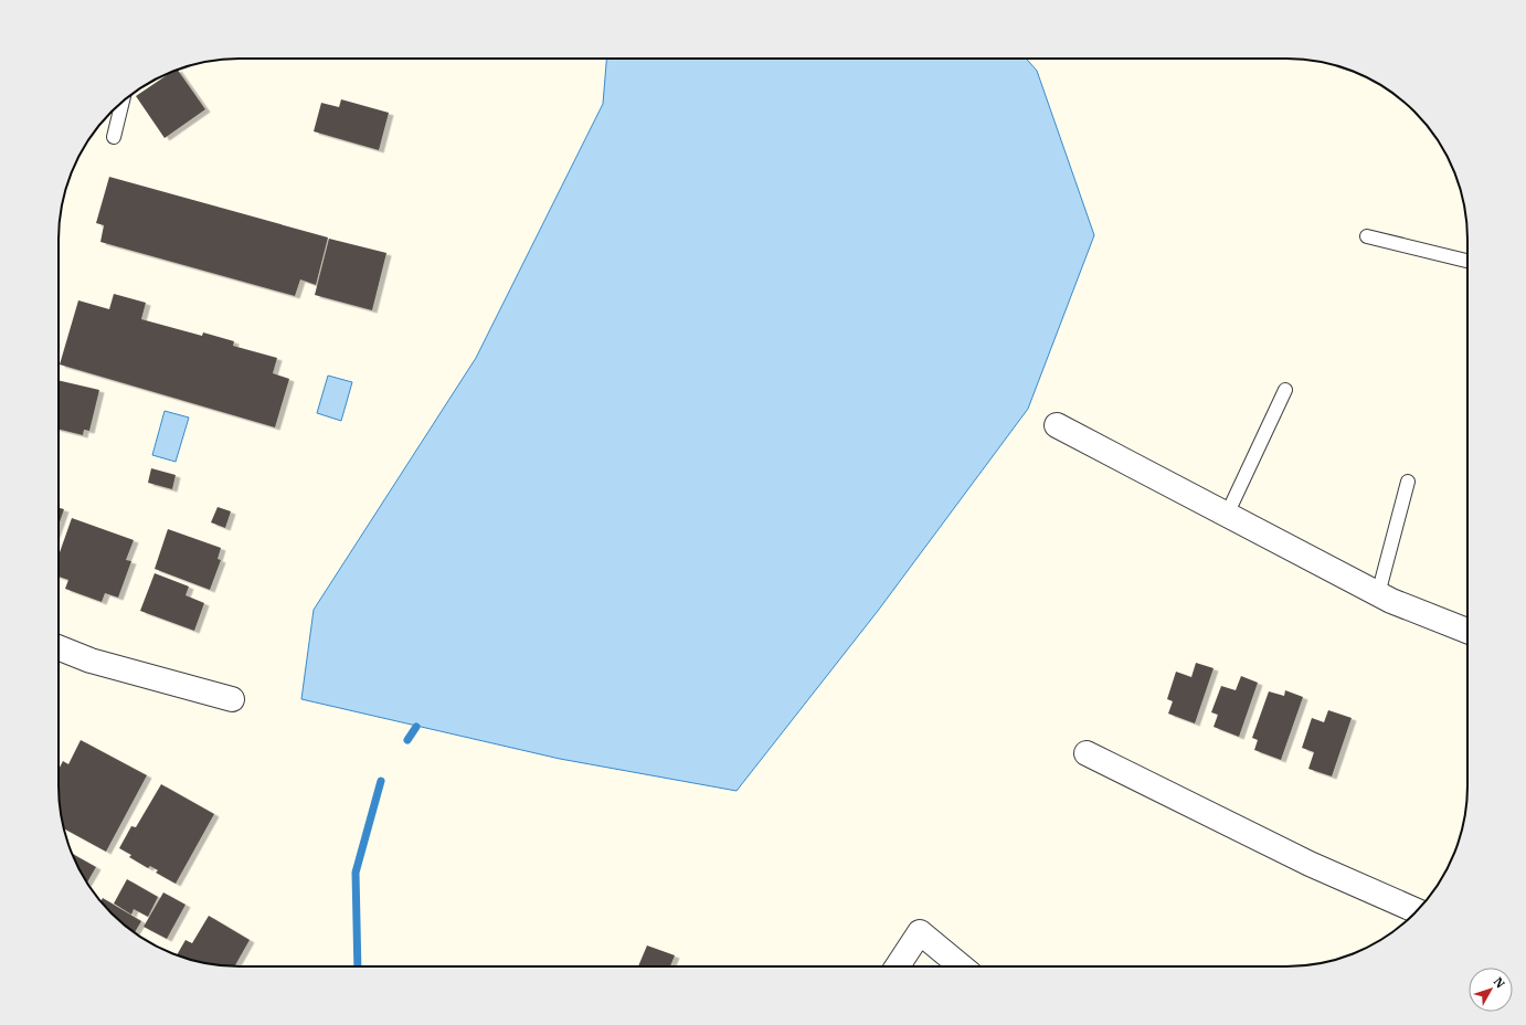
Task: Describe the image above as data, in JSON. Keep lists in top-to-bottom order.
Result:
{
  "north": "top right"
}
